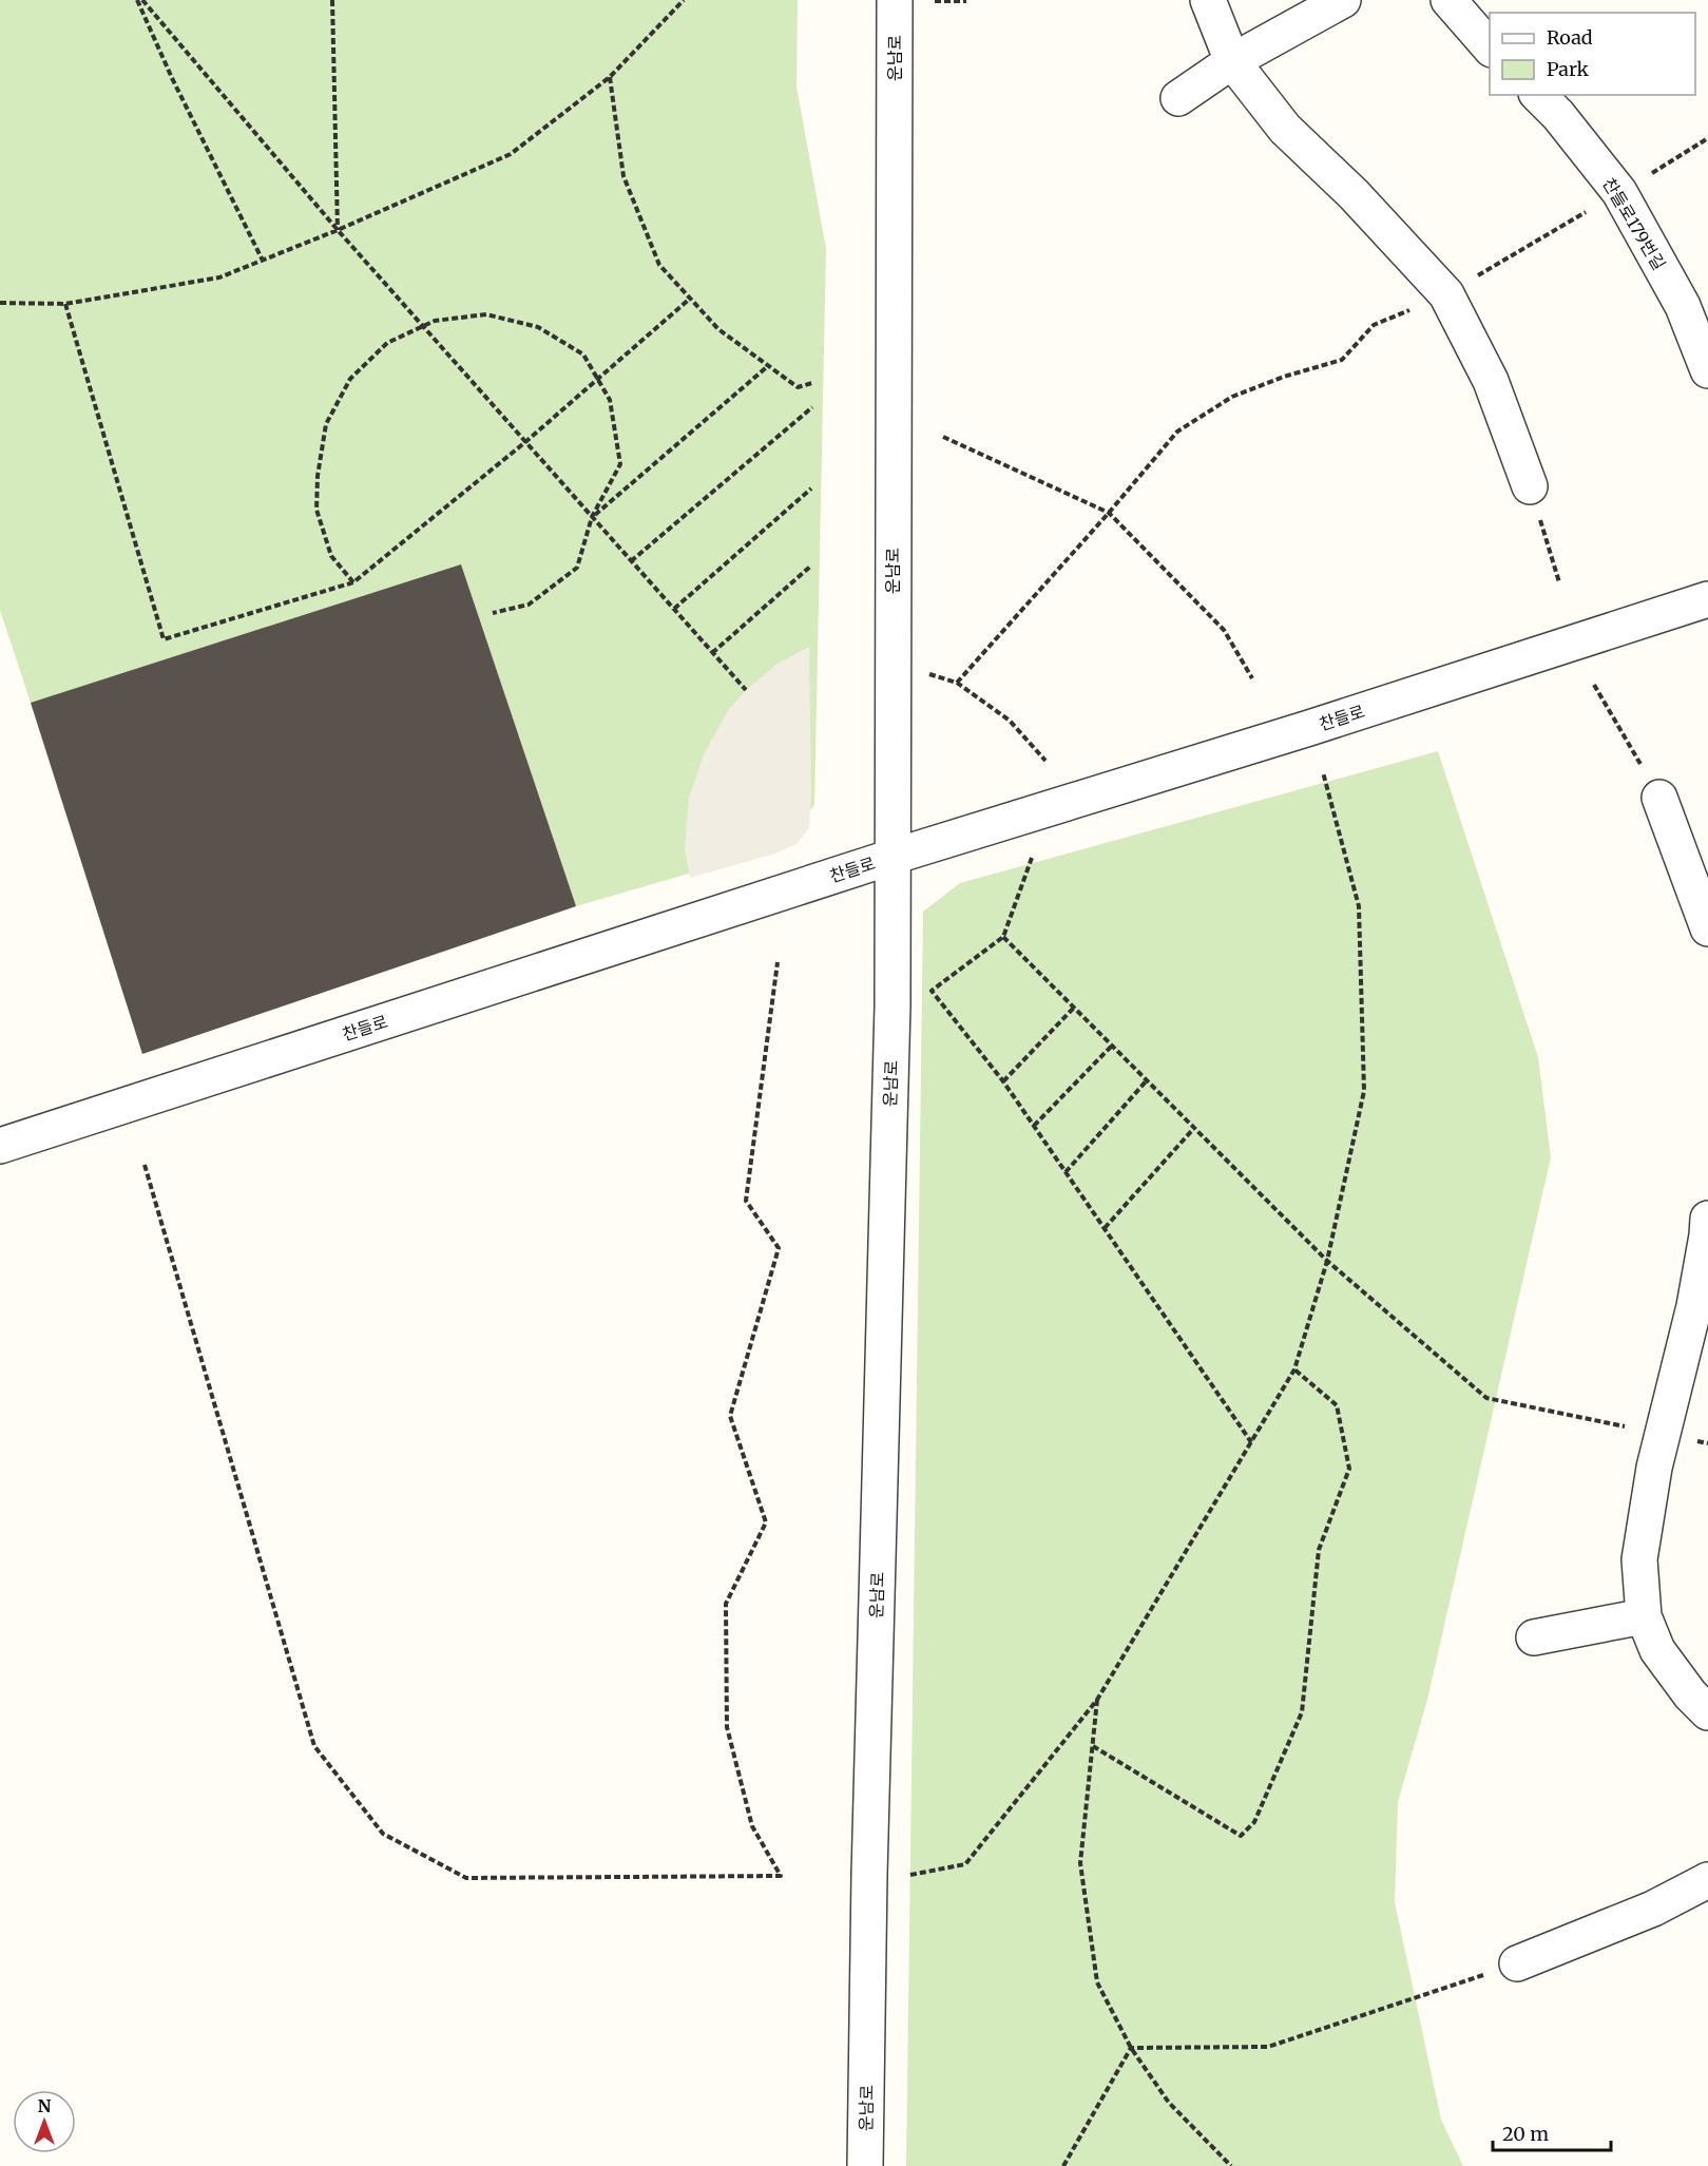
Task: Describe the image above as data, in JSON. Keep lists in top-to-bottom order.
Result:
{
  "streets": {
    "street": ["운남로", "찬들로179번길", "찬들로"]
  },
  "crossings": [
    ["운남로", "찬들로"]
  ],
  "legend": ["Road", "Park"],
  "scale_bar": "20 m",
  "north": "top"
}
